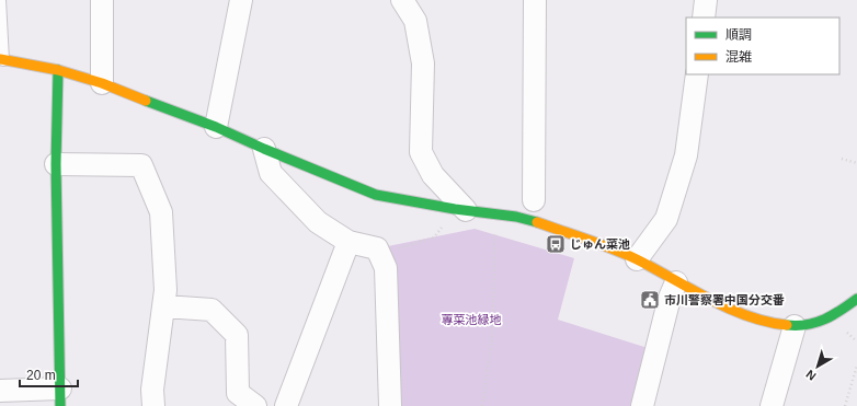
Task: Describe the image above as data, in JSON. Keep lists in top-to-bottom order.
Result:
{
  "parks": ["蓴菜池緑地"],
  "places": {
    "bus stop": ["じゅん菜池"],
    "public building": ["市川警察署中国分交番"]
  },
  "legend": ["順調", "混雑"],
  "scale_bar": "20 m",
  "north": "bottom left"
}
